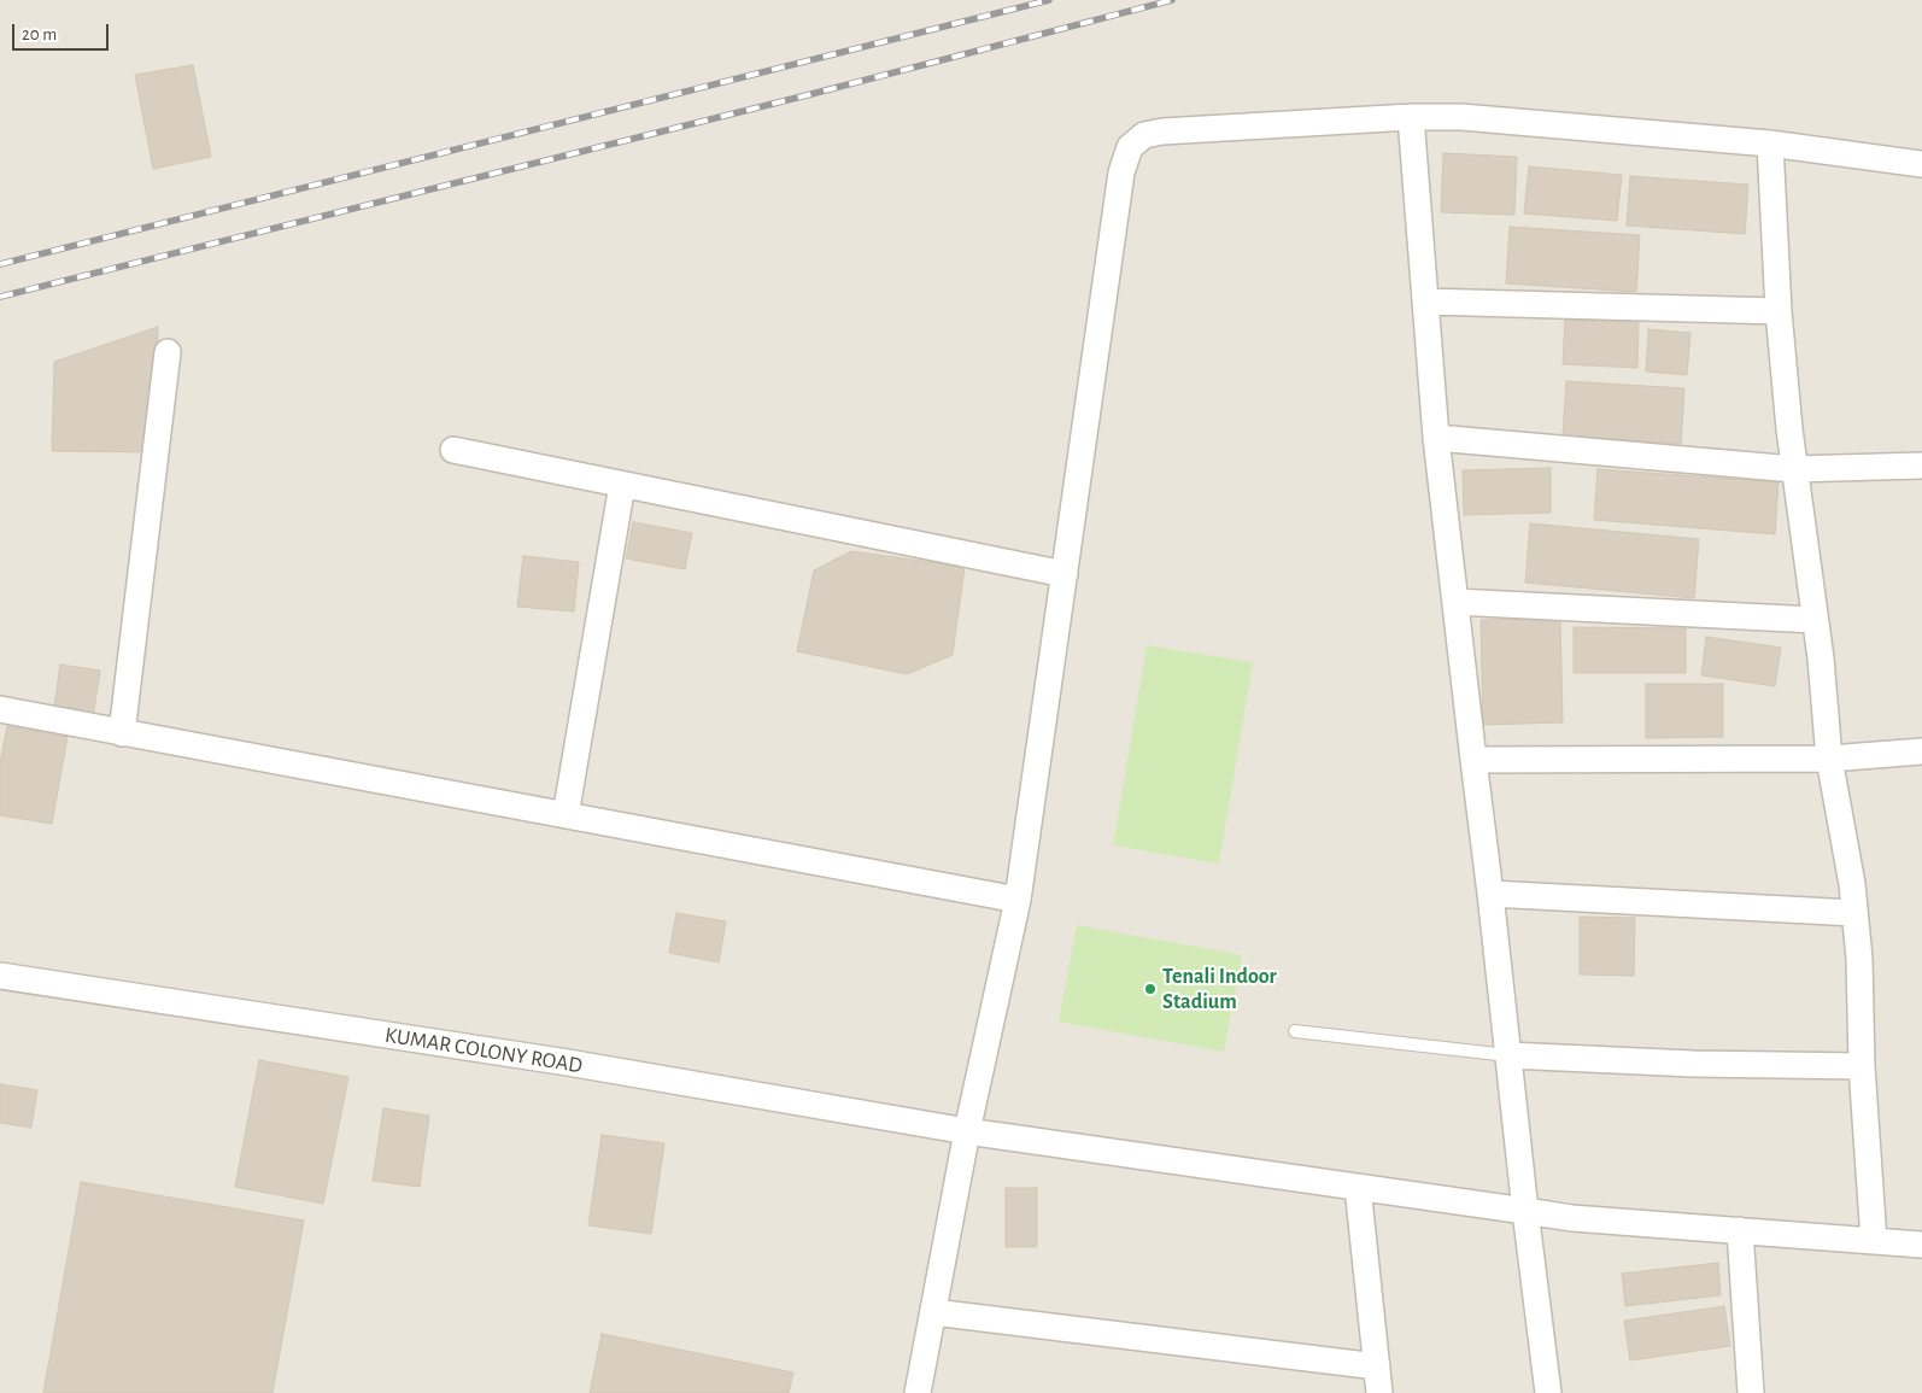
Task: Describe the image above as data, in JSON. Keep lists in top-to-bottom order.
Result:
{
  "streets": {
    "street": ["KUMAR COLONY ROAD"]
  },
  "places": ["Tenali Indoor Stadium"],
  "scale_bar": "20 m"
}
